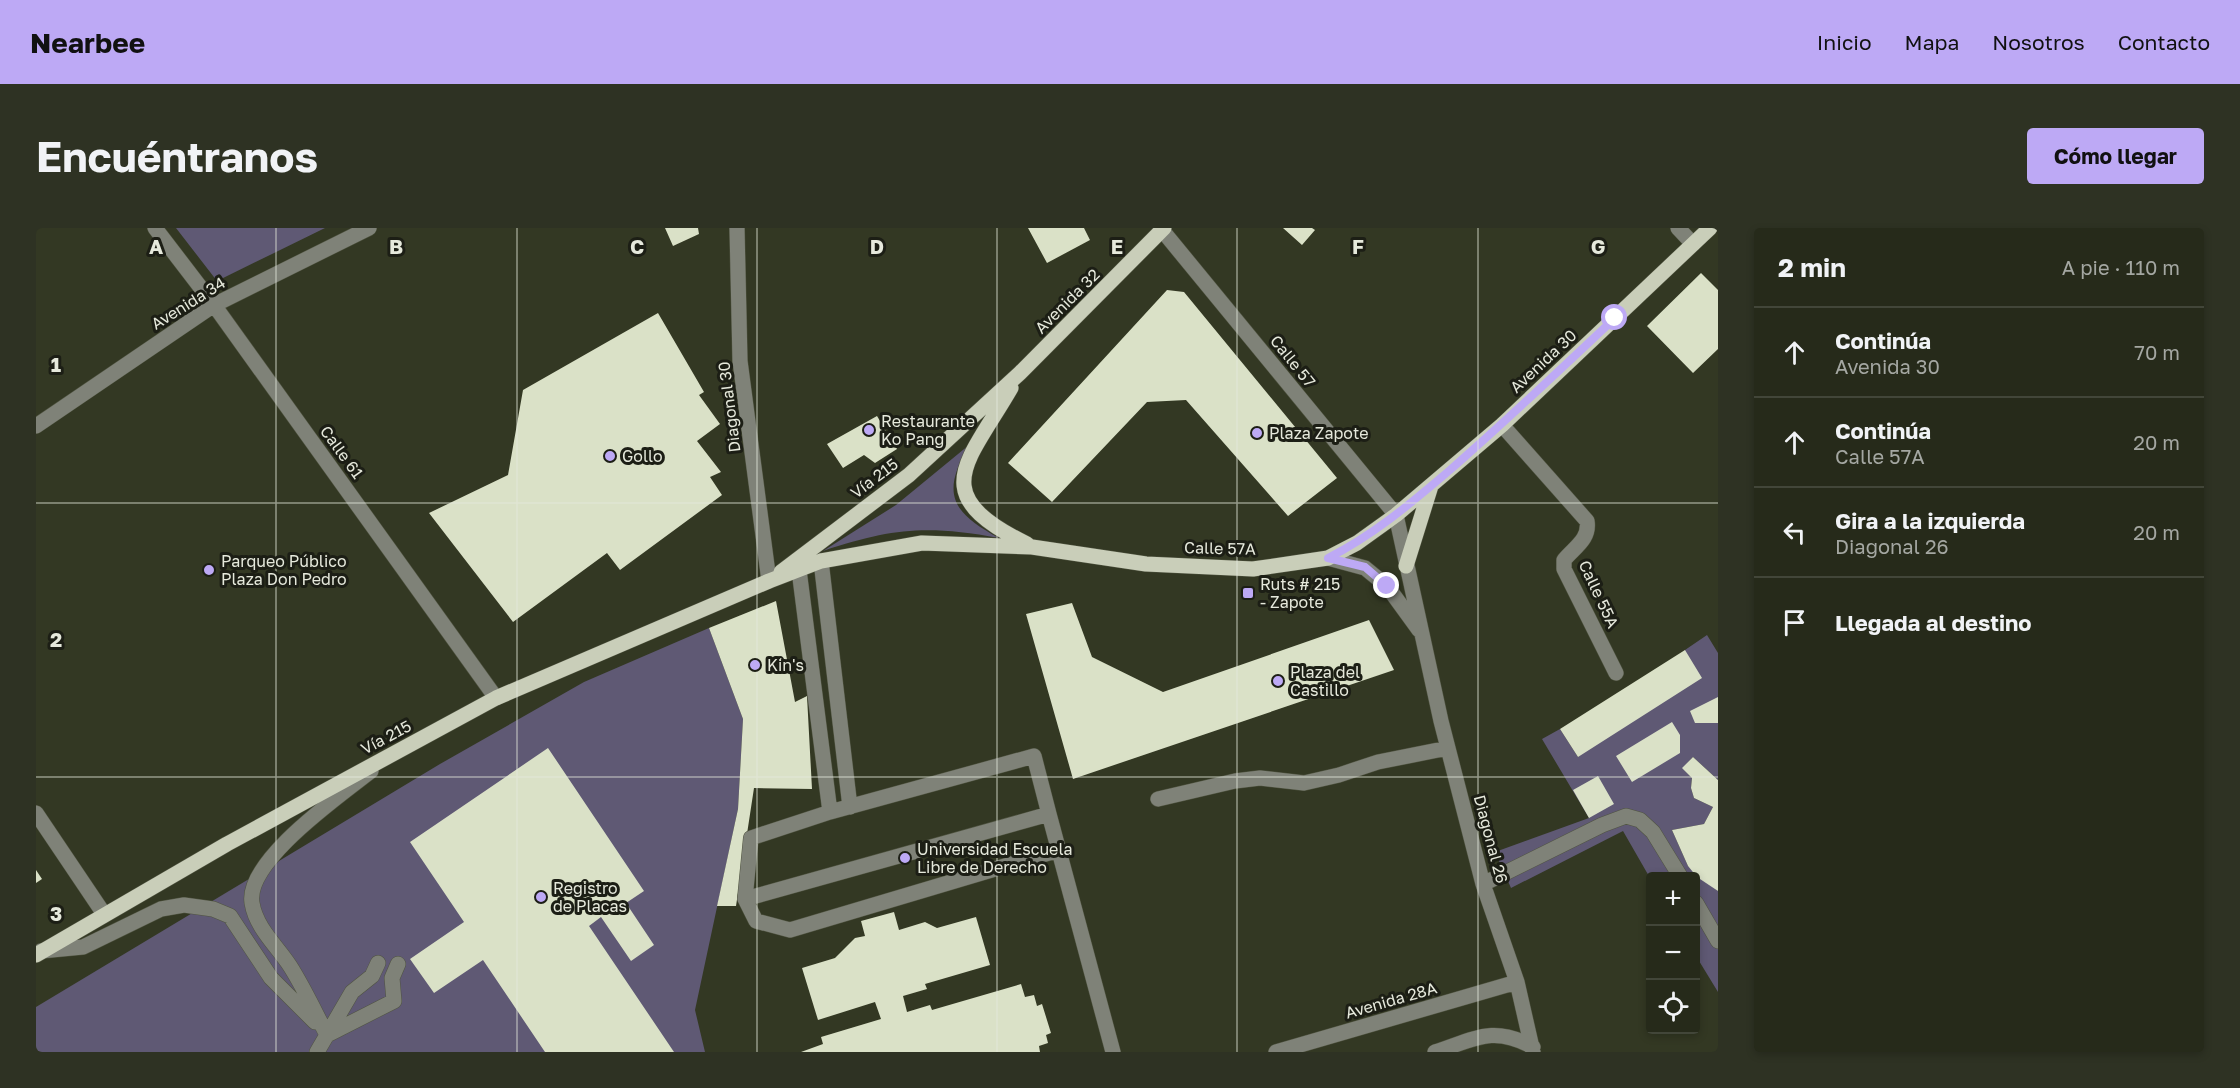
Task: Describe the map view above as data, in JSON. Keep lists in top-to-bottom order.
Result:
{
  "streets": {
    "main road": [
      "Avenida 32",
      "Avenida 30",
      "Vía 215",
      "Calle 57A"
    ],
    "street": [
      "Avenida 34",
      "Calle 57",
      "Diagonal 30",
      "Calle 61",
      "Calle 55A",
      "Diagonal 26",
      "Avenida 28A"
    ]
  },
  "crossings": [
    ["Avenida 32", "Calle 57"],
    ["Avenida 32", "Vía 215"],
    ["Avenida 34", "Calle 61"],
    ["Calle 57", "Avenida 30"],
    ["Calle 57", "Calle 57A"],
    ["Calle 57", "Diagonal 26"],
    ["Avenida 30", "Calle 57A"],
    ["Avenida 30", "Calle 55A"],
    ["Avenida 30", "Diagonal 26"],
    ["Diagonal 30", "Vía 215"],
    ["Calle 61", "Vía 215"],
    ["Vía 215", "Calle 57A"],
    ["Calle 57A", "Diagonal 26"],
    ["Diagonal 26", "Avenida 28A"]
  ],
  "places": {
    "other": [
      "Restaurante Ko Pang",
      "Plaza Zapote",
      "Gollo",
      "Parqueo Público Plaza Don Pedro",
      "Kin's",
      "Plaza del Castillo",
      "Universidad Escuela Libre de Derecho",
      "Registro de Placas"
    ],
    "transit": ["Ruts # 215 - Zapote"]
  },
  "page": {
    "header": "Nearbee",
    "nav": [
      "Inicio",
      "Mapa",
      "Nosotros",
      "Contacto"
    ],
    "buttons": "Cómo llegar",
    "title": "Encuéntranos",
    "heading": ["2 min", "A pie · 110 m"],
    "list": [
      ["Continúa", "Avenida 30", "70 m"],
      ["Continúa", "Calle 57A", "20 m"],
      ["Gira a la izquierda", "Diagonal 26", "20 m"],
      "Llegada al destino"
    ],
    "map_buttons": ["+", "−"]
  },
  "grid": {
    "columns": [
      "A",
      "B",
      "C",
      "D",
      "E",
      "F",
      "G"
    ],
    "rows": ["1", "2", "3"]
  }
}
